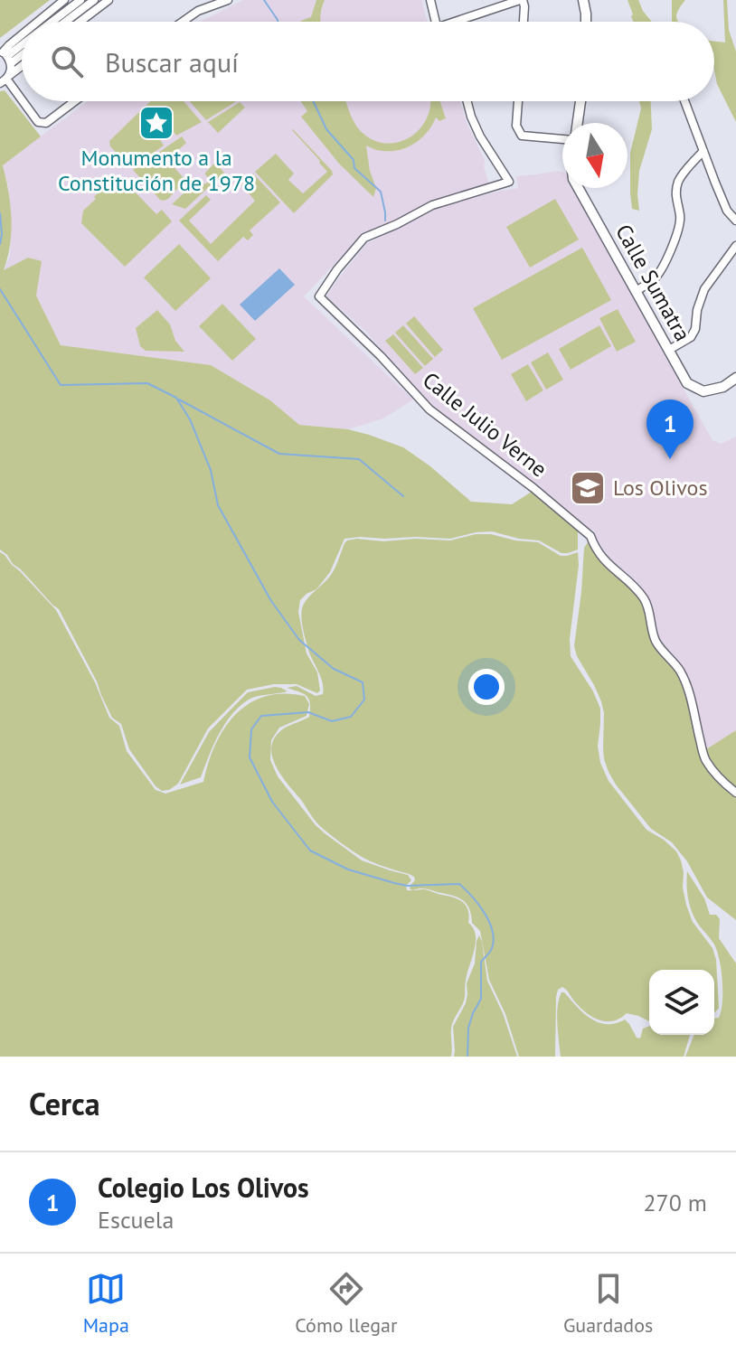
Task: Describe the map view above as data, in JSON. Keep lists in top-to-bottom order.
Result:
{
  "streets": {
    "street": ["Calle Sumatra", "Calle Julio Verne"]
  },
  "places": {
    "place": ["Monumento a la Constitución de 1978"],
    "school or university": ["Los Olivos"]
  },
  "north": "bottom",
  "page": {
    "search": "Buscar aquí",
    "pins": "1",
    "heading": "Cerca",
    "list": [
      {
        "mark": "1",
        "name": "Colegio Los Olivos",
        "note": "Escuela",
        "value": "270 m"
      }
    ],
    "nav": ["Mapa", "Cómo llegar", "Guardados"]
  }
}
